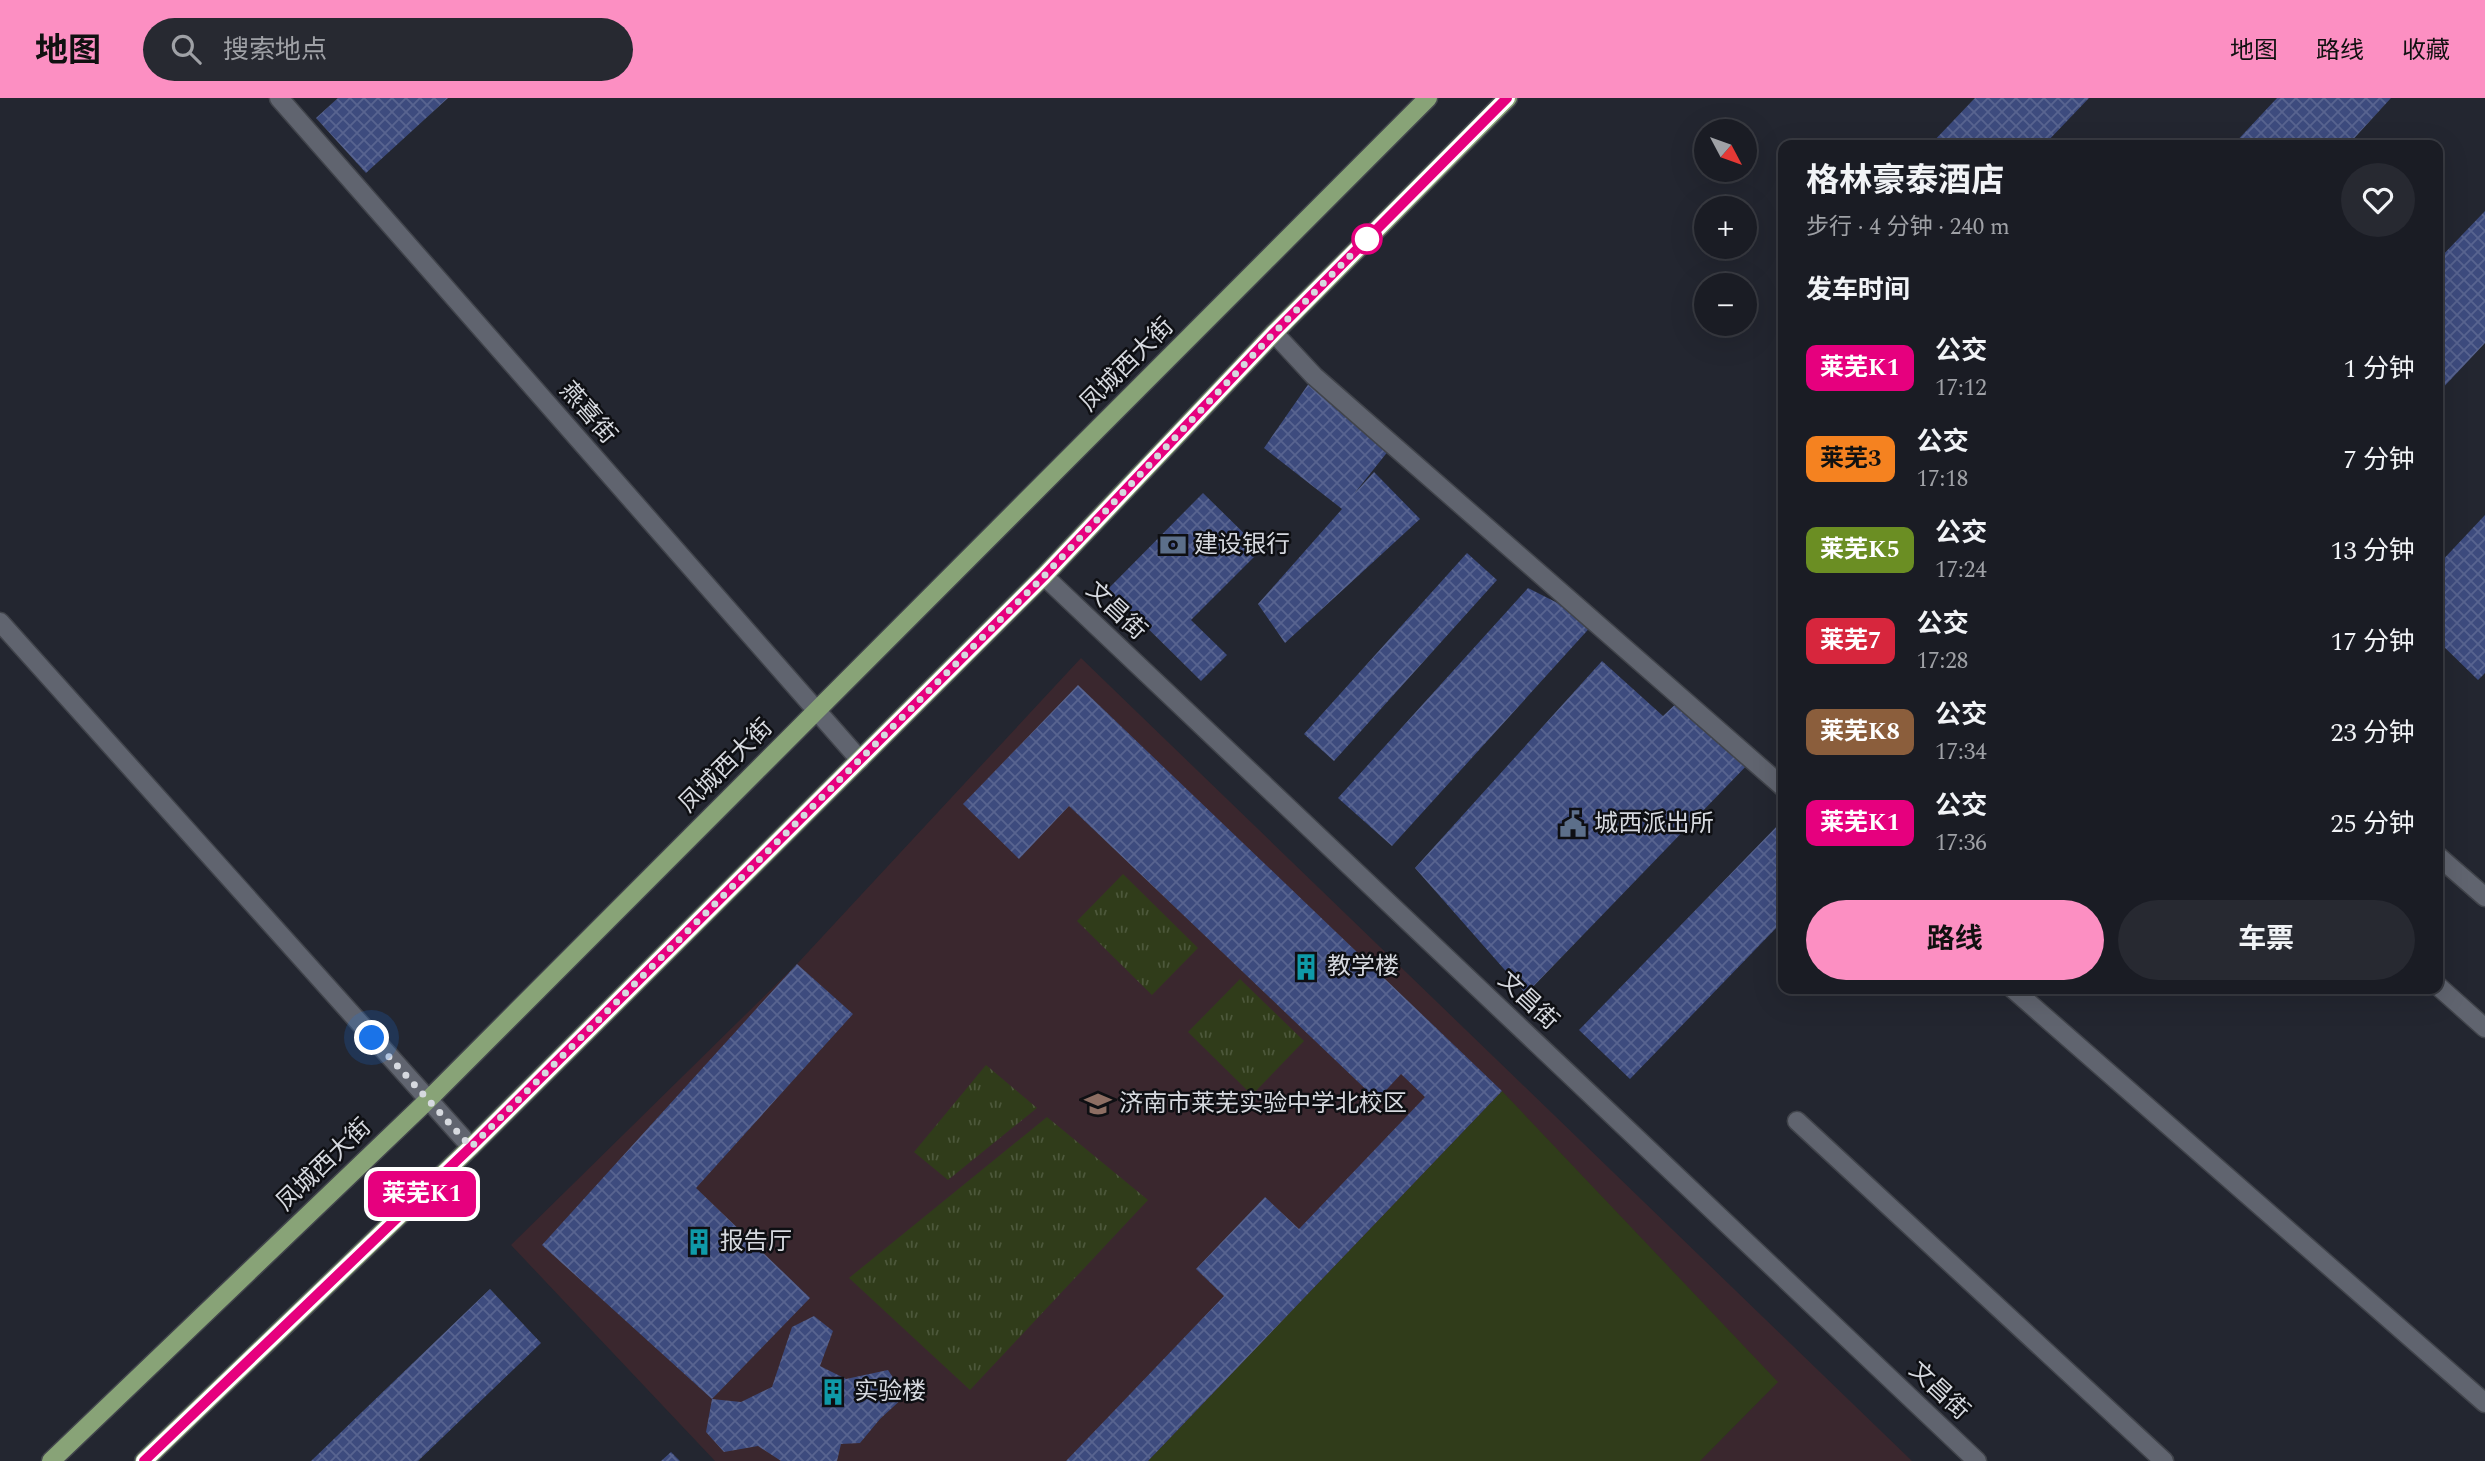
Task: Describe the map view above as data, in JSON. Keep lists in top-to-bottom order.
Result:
{
  "streets": {
    "main road": ["凤城西大街"],
    "street": ["燕喜街", "文昌街"]
  },
  "crossings": [
    ["凤城西大街", "燕喜街"]
  ],
  "places": {
    "bank": ["建设银行"],
    "public building": ["城西派出所"],
    "building": ["教学楼", "报告厅", "实验楼"],
    "school or university": ["济南市莱芜实验中学北校区"]
  },
  "lines": ["bus line 莱芜K1"],
  "north": "bottom right",
  "page": {
    "header": "地图",
    "search": "搜索地点",
    "nav": ["地图", "路线", "收藏"],
    "on_map": "莱芜K1",
    "map_buttons": ["+", "−"],
    "heading": [
      ["格林豪泰酒店", "步行 · 4 分钟 · 240 m"],
      "发车时间"
    ],
    "list": [
      {
        "mark": "莱芜K1",
        "name": "公交",
        "note": "17:12",
        "value": "1 分钟"
      },
      {
        "mark": "莱芜3",
        "name": "公交",
        "note": "17:18",
        "value": "7 分钟"
      },
      {
        "mark": "莱芜K5",
        "name": "公交",
        "note": "17:24",
        "value": "13 分钟"
      },
      {
        "mark": "莱芜7",
        "name": "公交",
        "note": "17:28",
        "value": "17 分钟"
      },
      {
        "mark": "莱芜K8",
        "name": "公交",
        "note": "17:34",
        "value": "23 分钟"
      },
      {
        "mark": "莱芜K1",
        "name": "公交",
        "note": "17:36",
        "value": "25 分钟"
      }
    ],
    "buttons": ["路线", "车票"]
  }
}
